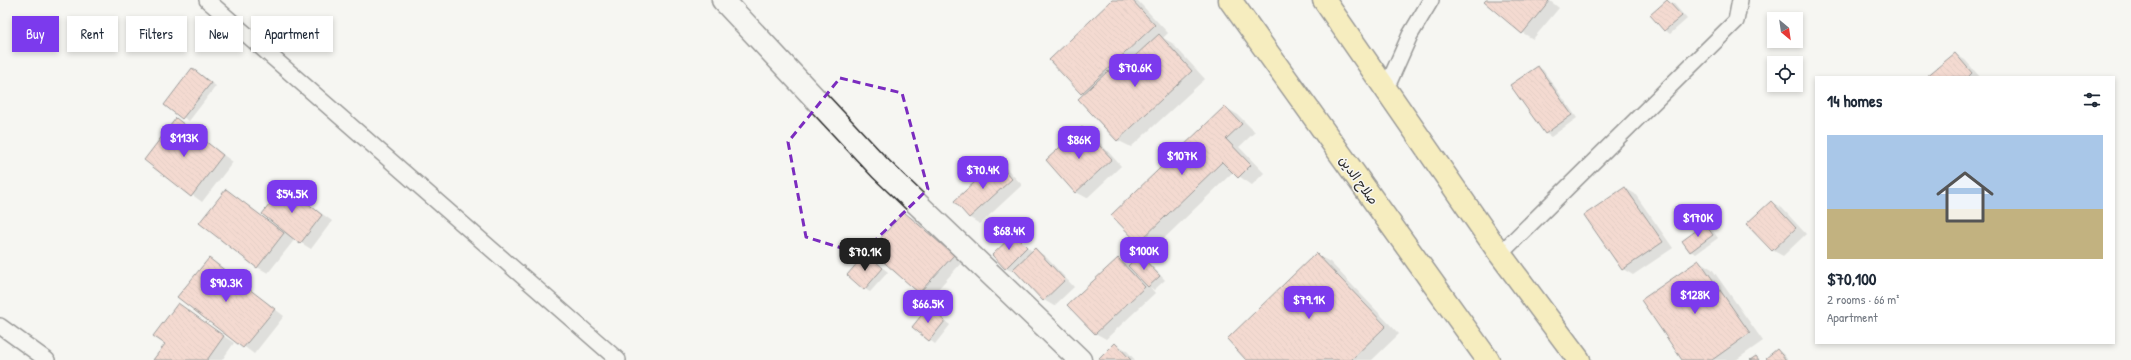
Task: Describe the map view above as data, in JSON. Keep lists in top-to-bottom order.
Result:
{
  "streets": {
    "highway": ["صلاح الدين"]
  },
  "north": "bottom right",
  "page": {
    "chip": [
      "Buy",
      "Rent",
      "Filters",
      "New",
      "Apartment"
    ],
    "price": [
      "$70.6K",
      "$113K",
      "$86K",
      "$107K",
      "$70.4K",
      "$54.5K",
      "$170K",
      "$68.4K",
      "$100K",
      "$70.1K",
      "$90.3K",
      "$128K",
      "$79.1K",
      "$66.5K"
    ],
    "heading": "14 homes",
    "list": [
      {
        "name": "$70,100",
        "note": "2 rooms · 66 m² · Apartment"
      }
    ]
  }
}
